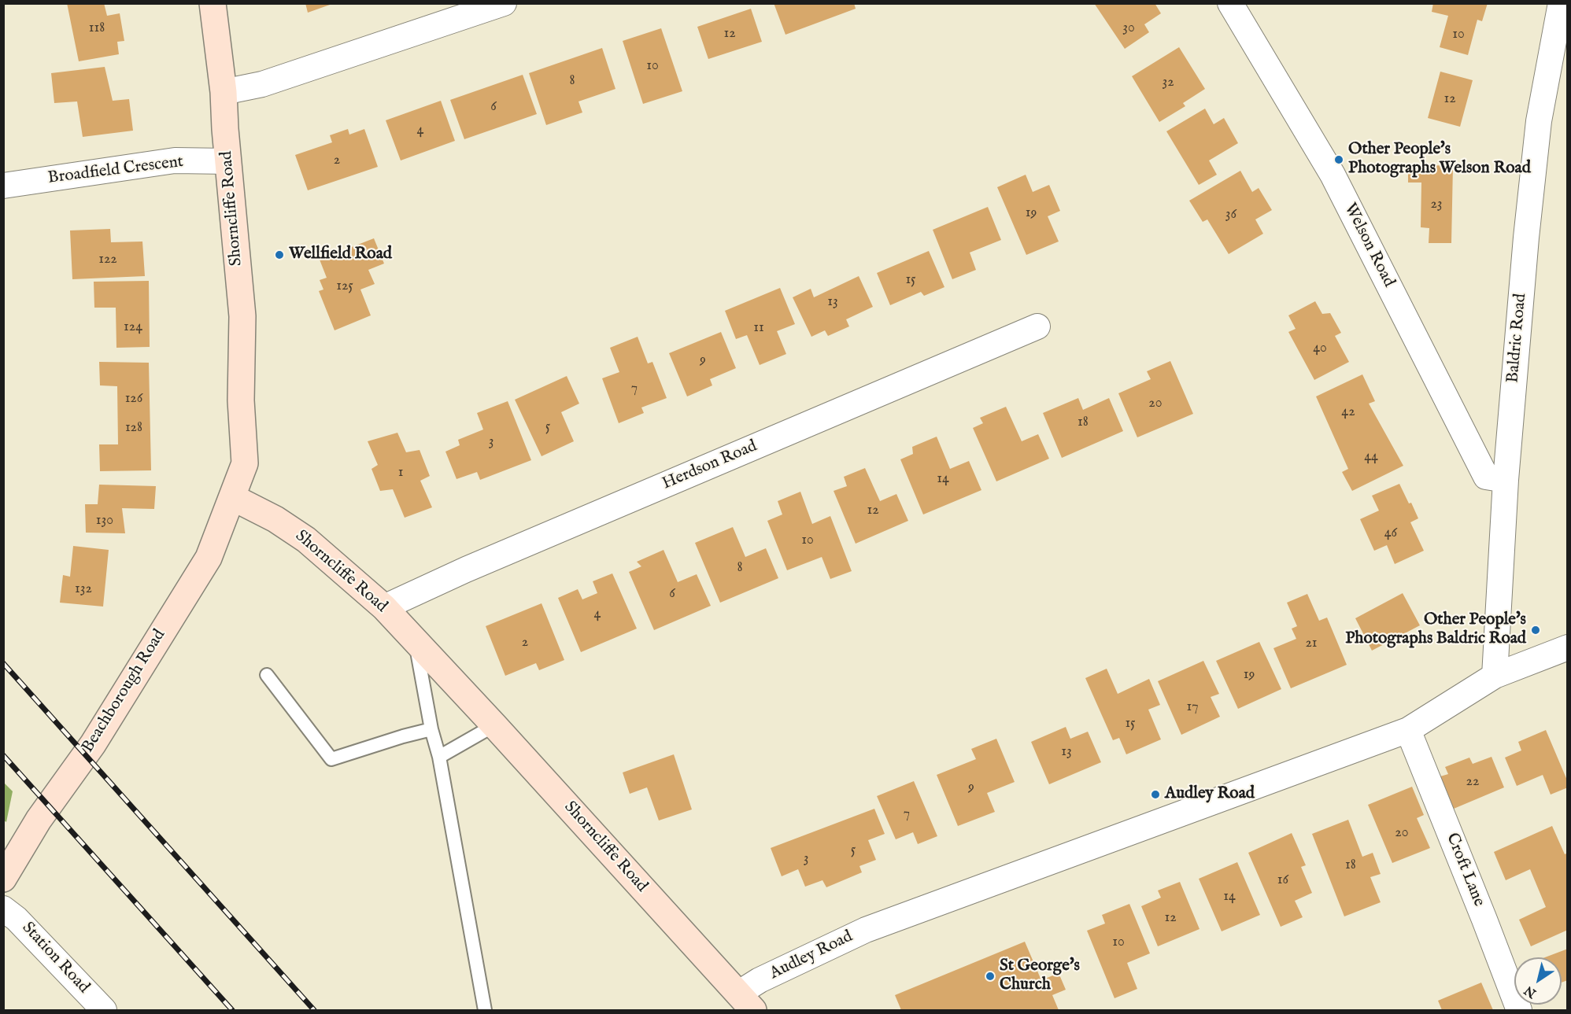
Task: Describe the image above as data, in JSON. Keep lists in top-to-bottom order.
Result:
{
  "streets": {
    "main road": ["Shorncliffe Road", "Beachborough Road"],
    "street": [
      "Broadfield Crescent",
      "Welson Road",
      "Baldric Road",
      "Herdson Road",
      "Croft Lane",
      "Audley Road",
      "Station Road"
    ]
  },
  "crossings": [
    ["Broadfield Crescent", "Shorncliffe Road"],
    ["Shorncliffe Road", "Herdson Road"],
    ["Shorncliffe Road", "Beachborough Road"],
    ["Shorncliffe Road", "Audley Road"],
    ["Welson Road", "Baldric Road"],
    ["Baldric Road", "Audley Road"],
    ["Croft Lane", "Audley Road"]
  ],
  "places": [
    "Other People's Photographs Welson Road",
    "Wellfield Road",
    "Other People's Photographs Baldric Road",
    "Audley Road",
    "St George's Church"
  ],
  "house_numbers": [
    "118",
    "30",
    "12",
    "10",
    "10",
    "8",
    "32",
    "12",
    "6",
    "4",
    "2",
    "23",
    "19",
    "36",
    "122",
    "15",
    "125",
    "13",
    "124",
    "11",
    "40",
    "9",
    "7",
    "126",
    "20",
    "42",
    "18",
    "5",
    "128",
    "3",
    "44",
    "1",
    "14",
    "12",
    "130",
    "46",
    "10",
    "8",
    "132",
    "6",
    "4",
    "2",
    "21",
    "19",
    "17",
    "15",
    "13",
    "22",
    "9",
    "7",
    "20",
    "5",
    "3",
    "18",
    "16",
    "14",
    "12",
    "10"
  ],
  "north": "bottom left"
}
